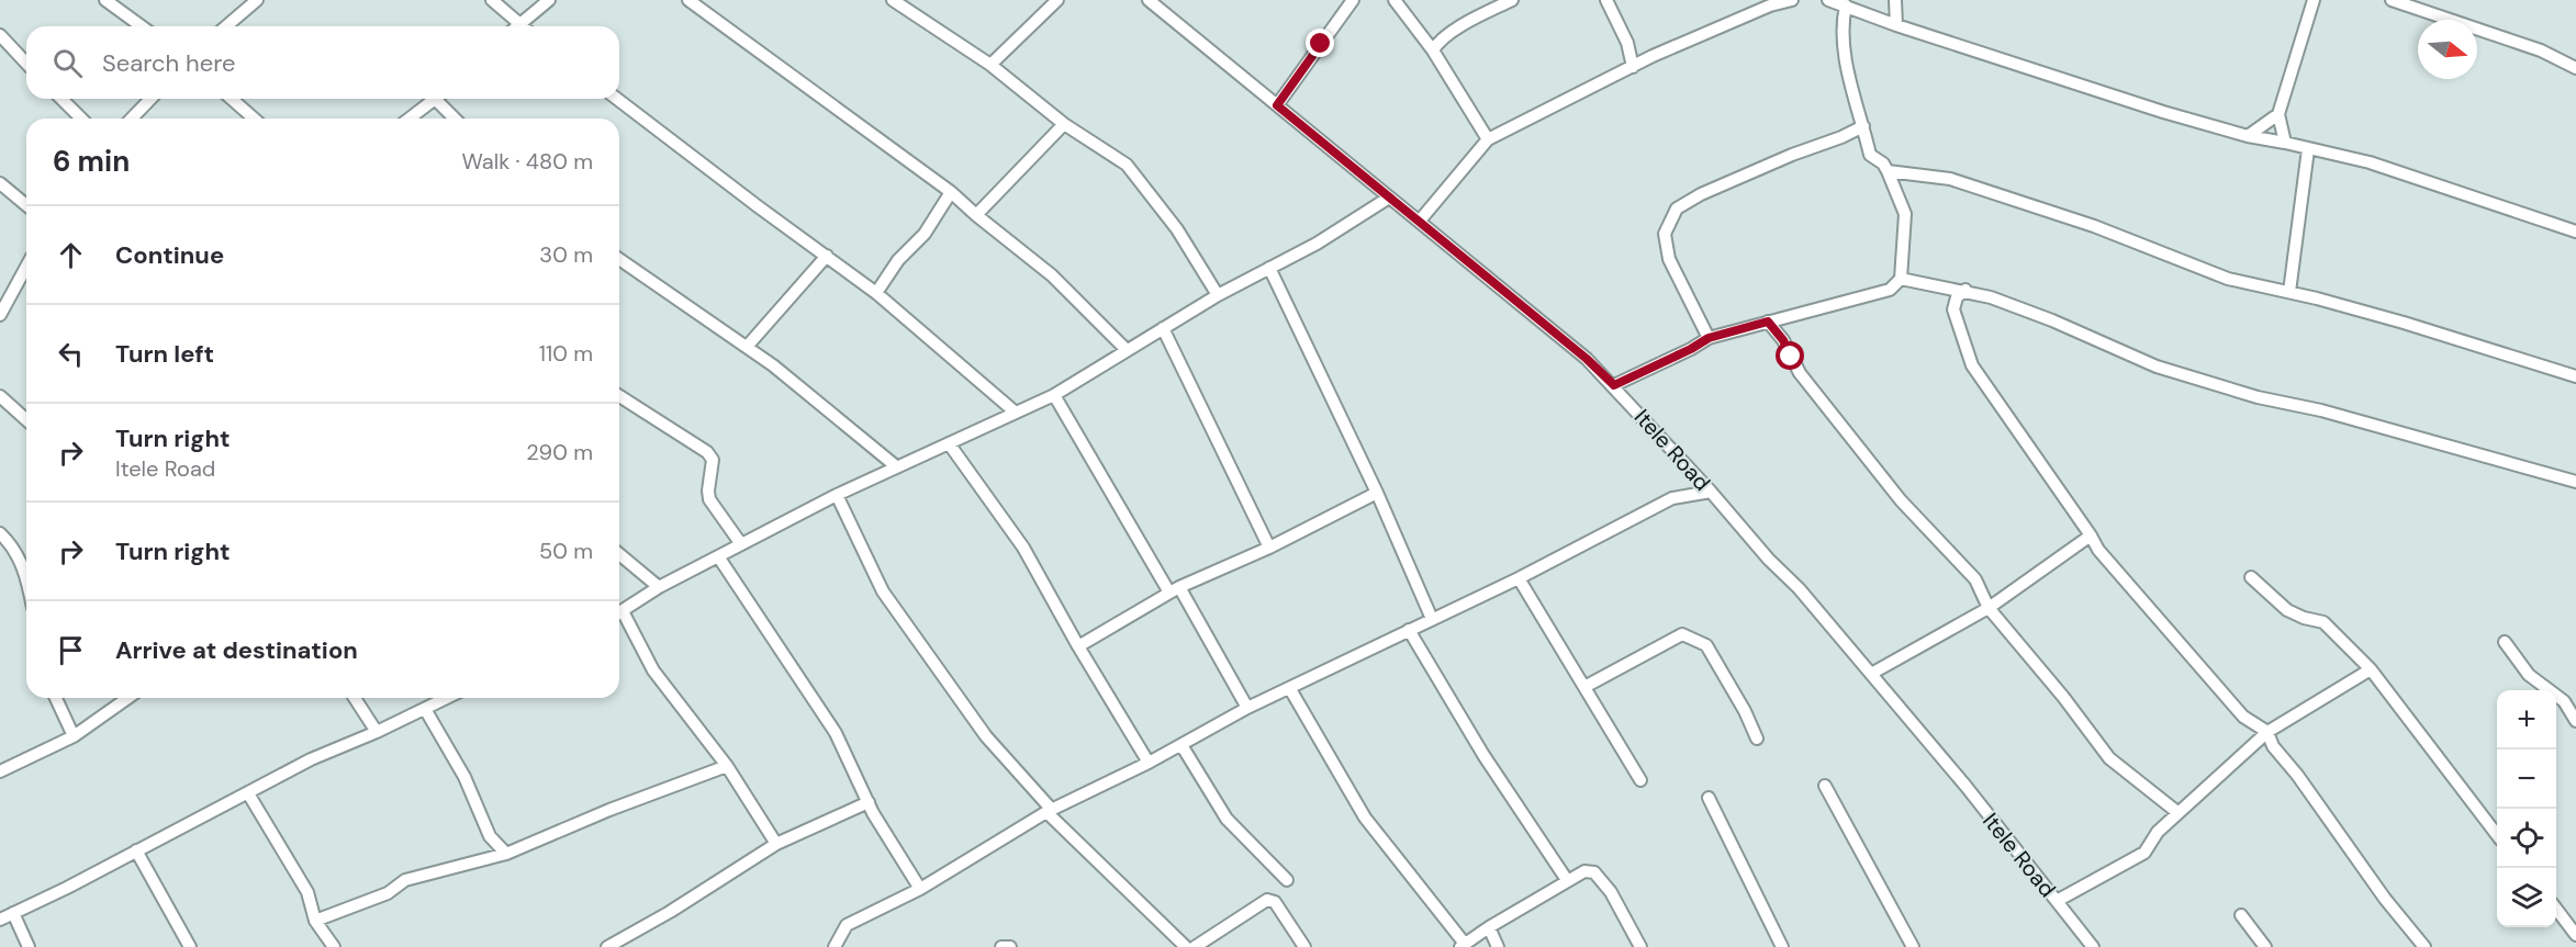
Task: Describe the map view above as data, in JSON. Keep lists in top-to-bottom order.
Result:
{
  "streets": {
    "street": ["Itele Road"]
  },
  "north": "right",
  "page": {
    "search": "Search here",
    "heading": ["6 min", "Walk · 480 m"],
    "list": [
      ["Continue", "30 m"],
      ["Turn left", "110 m"],
      ["Turn right", "Itele Road", "290 m"],
      ["Turn right", "50 m"],
      "Arrive at destination"
    ],
    "map_buttons": ["+", "−"]
  }
}
